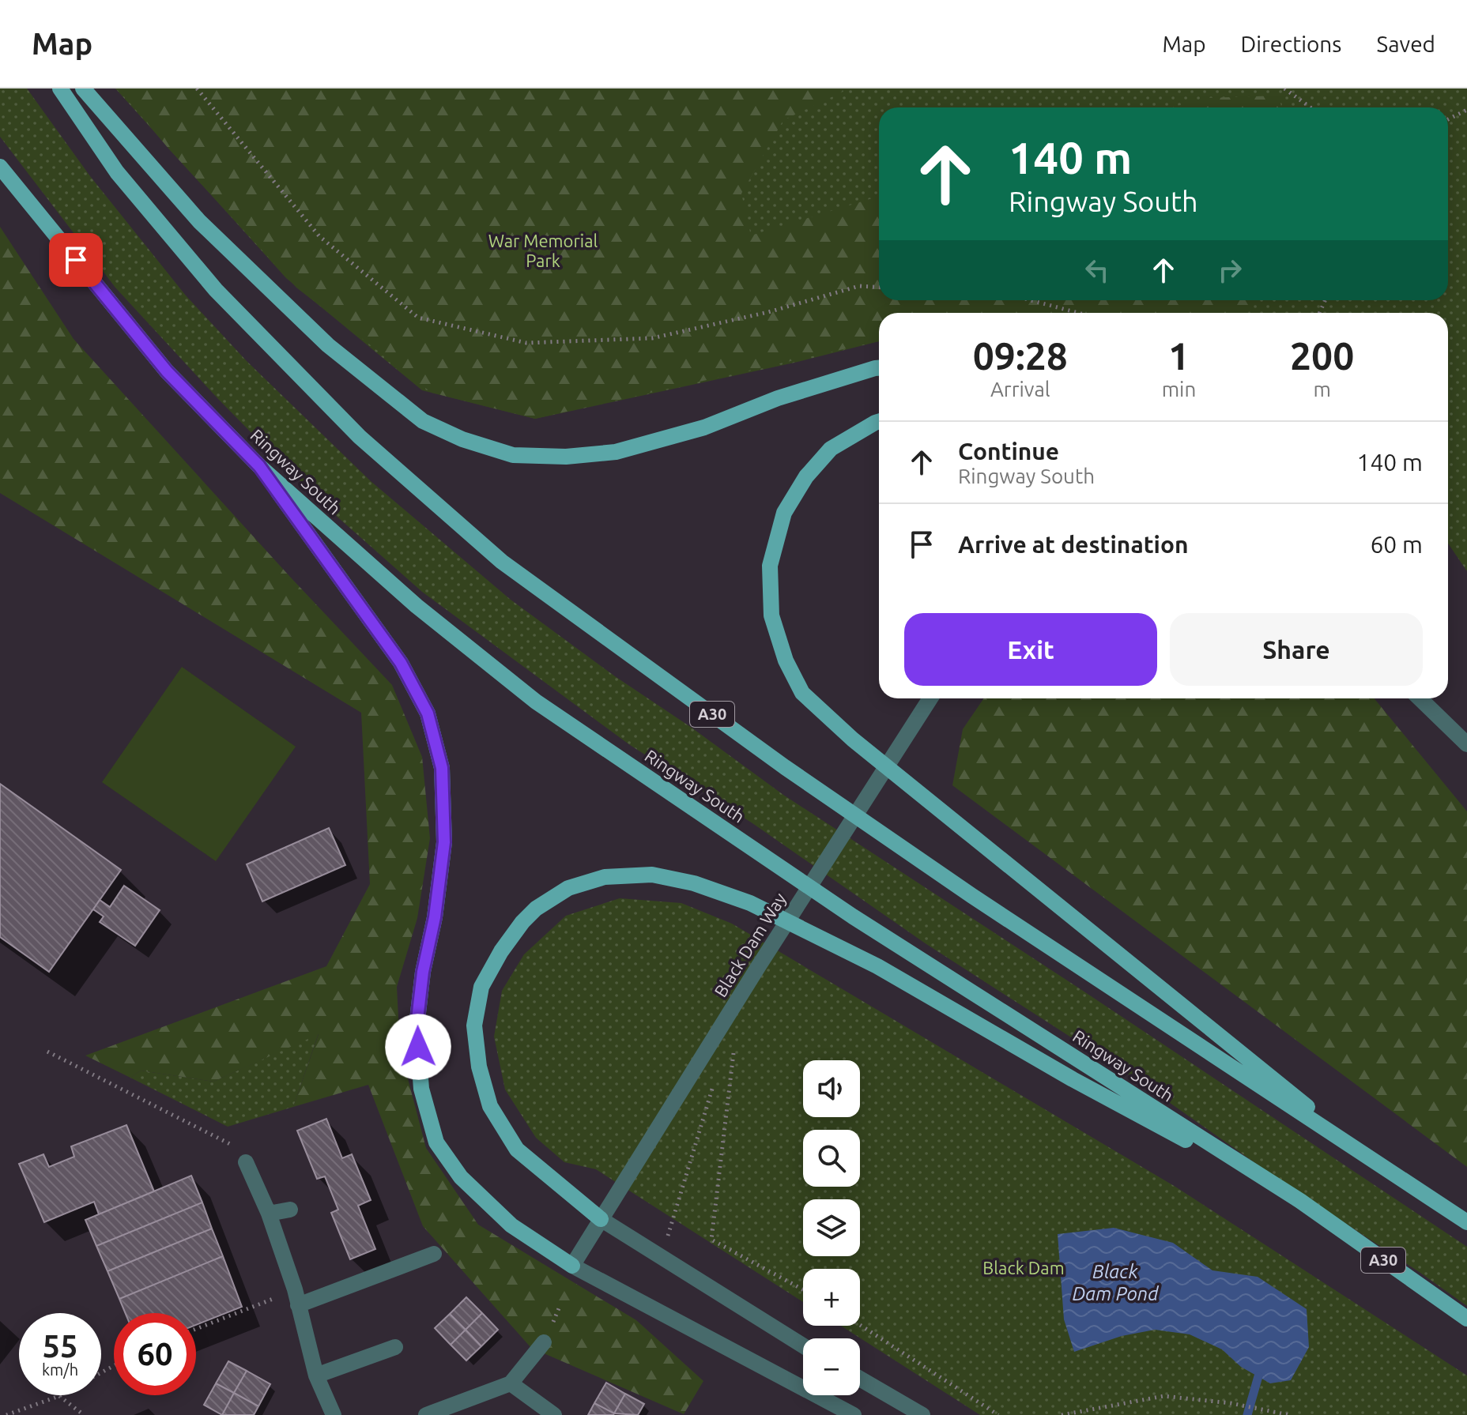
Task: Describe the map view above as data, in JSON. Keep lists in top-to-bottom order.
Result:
{
  "streets": {
    "main road": ["Ringway South", "A30"],
    "street": ["Black Dam Way"]
  },
  "water": ["Black Dam Pond"],
  "parks": ["War Memorial Park", "Black Dam"],
  "page": {
    "header": "Map",
    "nav": ["Map", "Directions", "Saved"],
    "turn": ["140 m", "Ringway South"],
    "eta": [
      "09:28",
      "Arrival",
      "1",
      "min",
      "200",
      "m"
    ],
    "list": [
      {
        "name": "Continue",
        "note": "Ringway South",
        "value": "140 m"
      },
      {
        "name": "Arrive at destination",
        "value": "60 m"
      }
    ],
    "buttons": ["Exit", "Share"],
    "map_buttons": ["+", "−"],
    "speed": "55 km/h",
    "limit": "60"
  }
}
